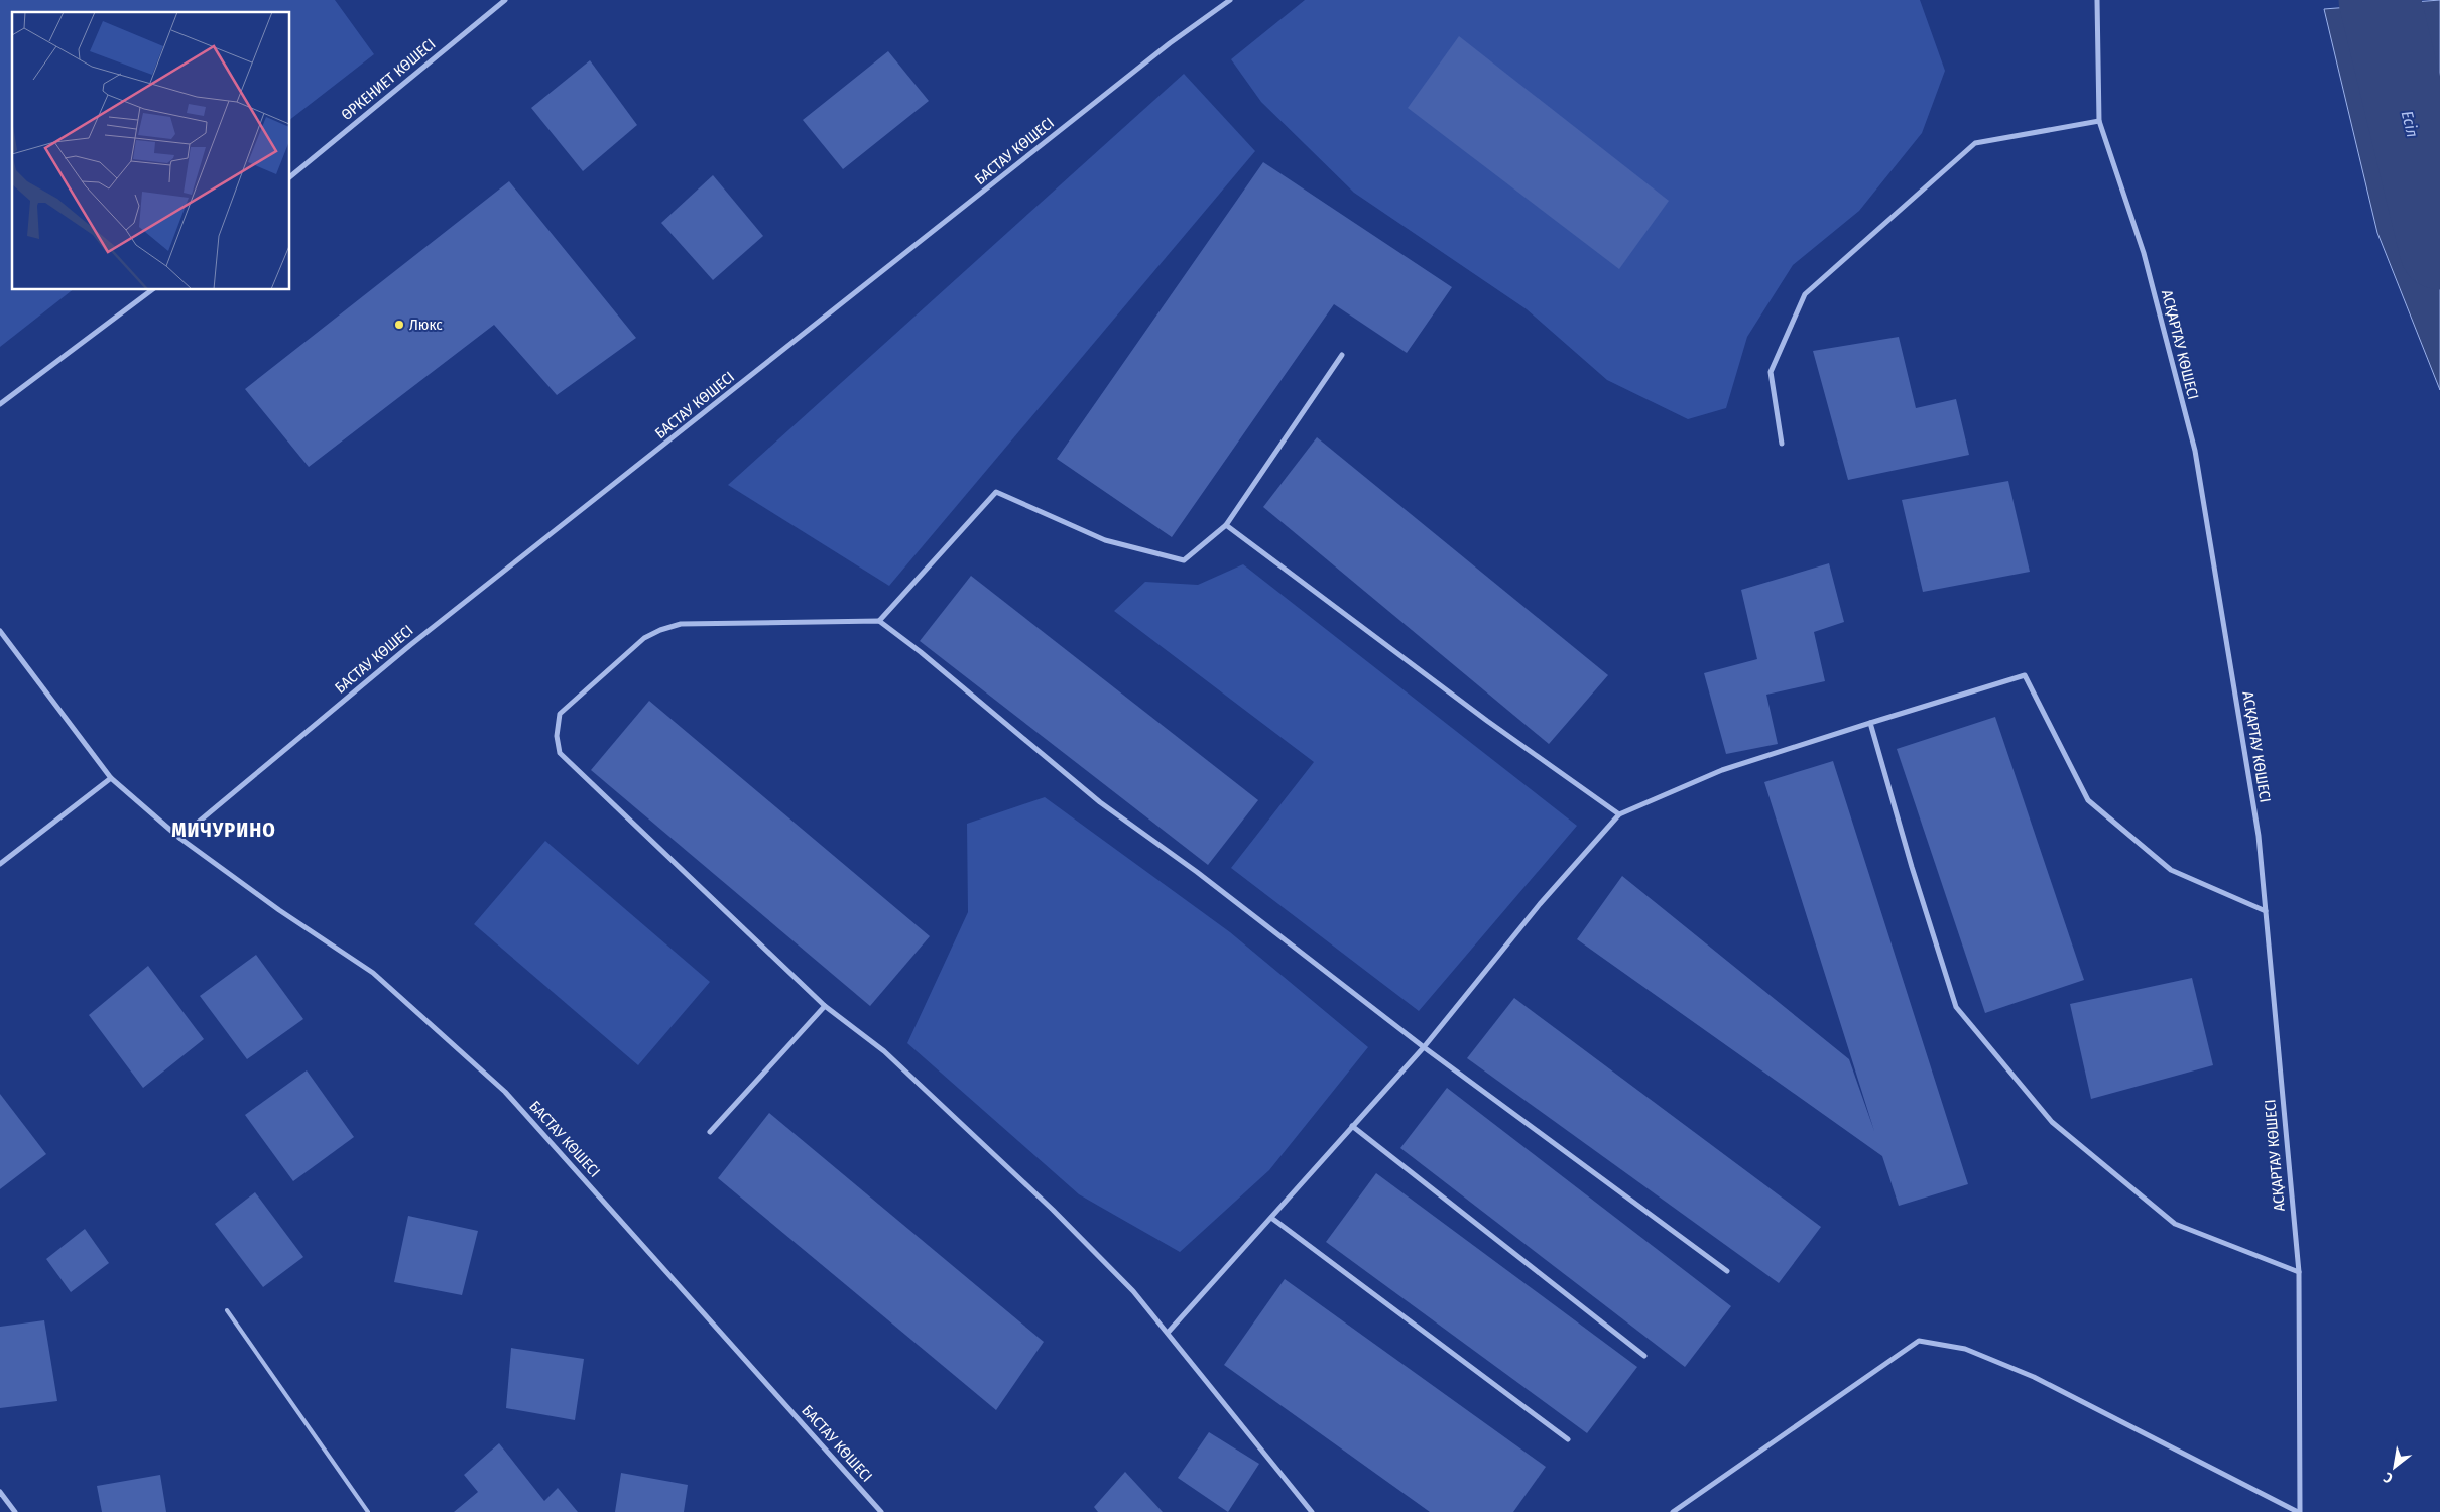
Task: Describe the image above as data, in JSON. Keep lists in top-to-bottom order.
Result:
{
  "streets": {
    "street": ["ӨРКЕНИЕТ КӨШЕСІ", "БАСТАУ КӨШЕСІ", "АСҚАРТАУ КӨШЕСІ"]
  },
  "districts": ["МИЧУРИНО"],
  "water": ["Есіл"],
  "places": ["Люкс"],
  "north": "bottom left"
}
